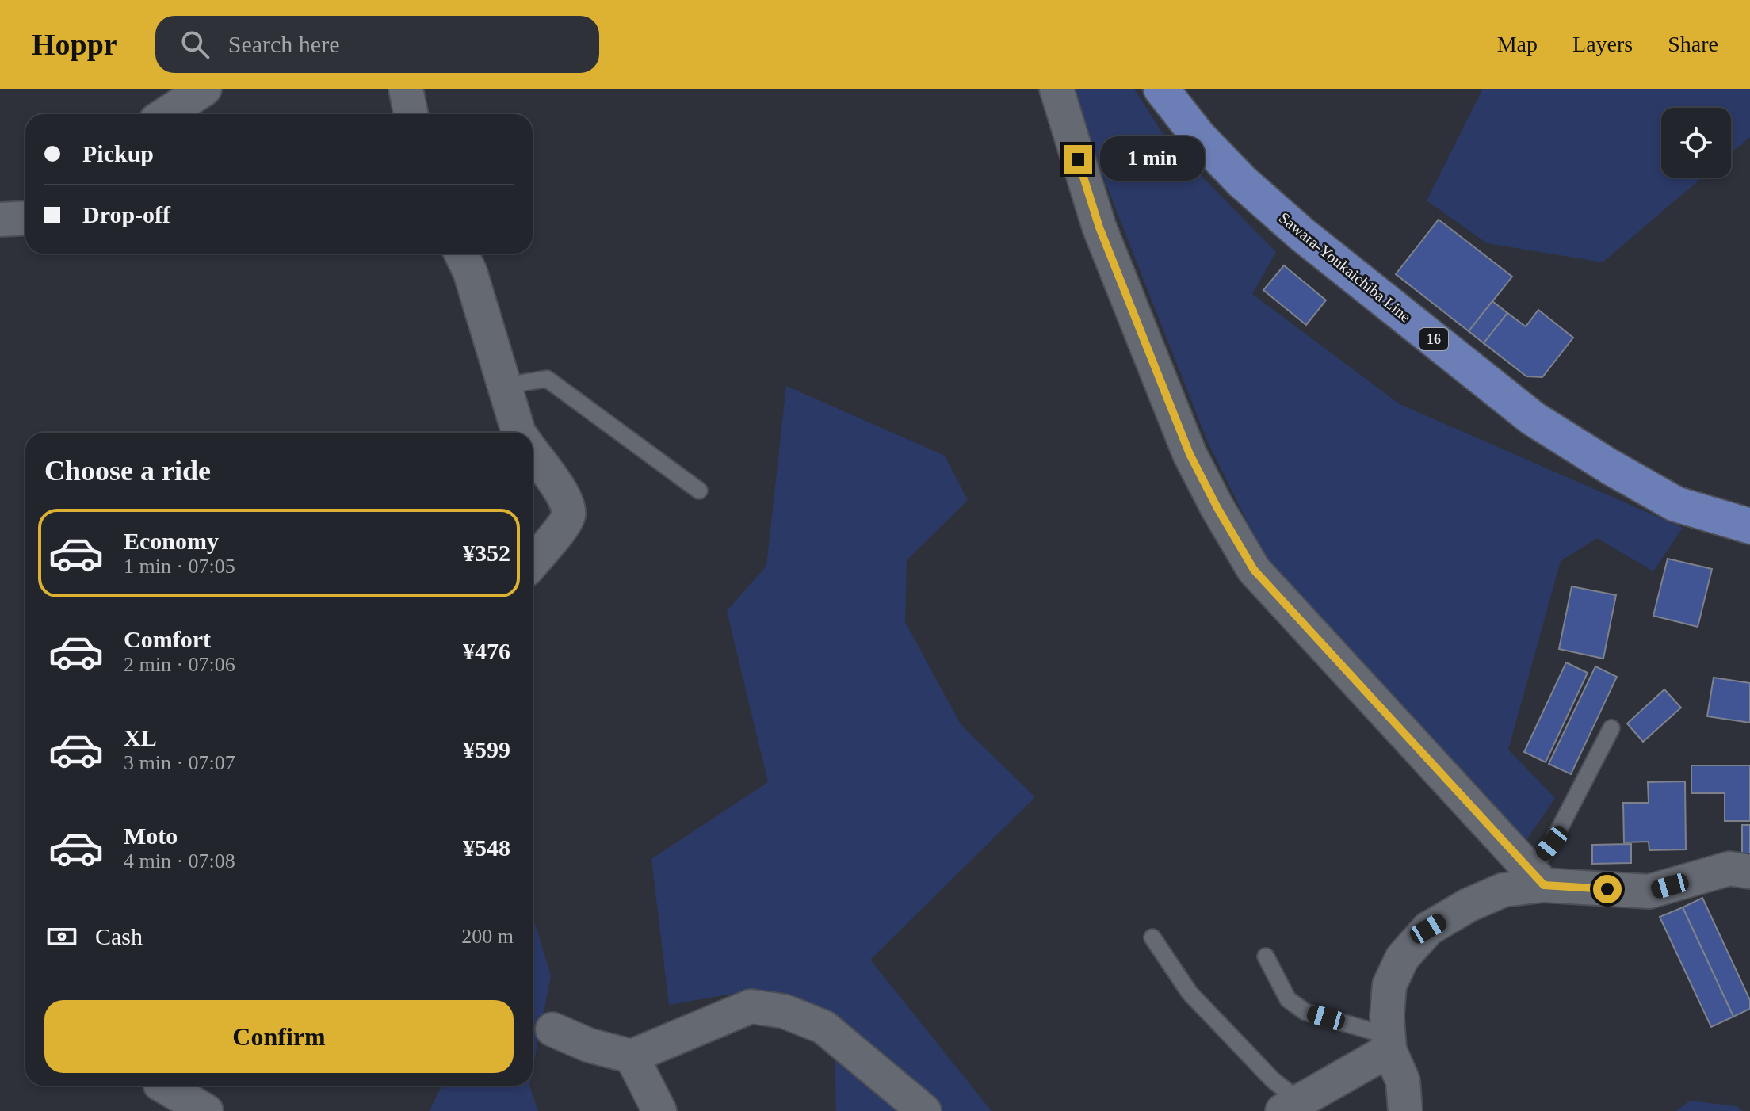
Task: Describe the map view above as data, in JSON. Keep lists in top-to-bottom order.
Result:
{
  "streets": {
    "main road": ["Sawara-Youkaichiba Line", "16"]
  },
  "page": {
    "header": "Hoppr",
    "search": "Search here",
    "nav": ["Map", "Layers", "Share"],
    "banner": ["Pickup", "Drop-off"],
    "bubble": "1 min",
    "heading": "Choose a ride",
    "list": [
      {
        "name": "Economy",
        "note": "1 min · 07:05",
        "value": "¥352"
      },
      {
        "name": "Comfort",
        "note": "2 min · 07:06",
        "value": "¥476"
      },
      {
        "name": "XL",
        "note": "3 min · 07:07",
        "value": "¥599"
      },
      {
        "name": "Moto",
        "note": "4 min · 07:08",
        "value": "¥548"
      }
    ],
    "pay": ["Cash", "200 m"],
    "buttons": "Confirm"
  }
}
